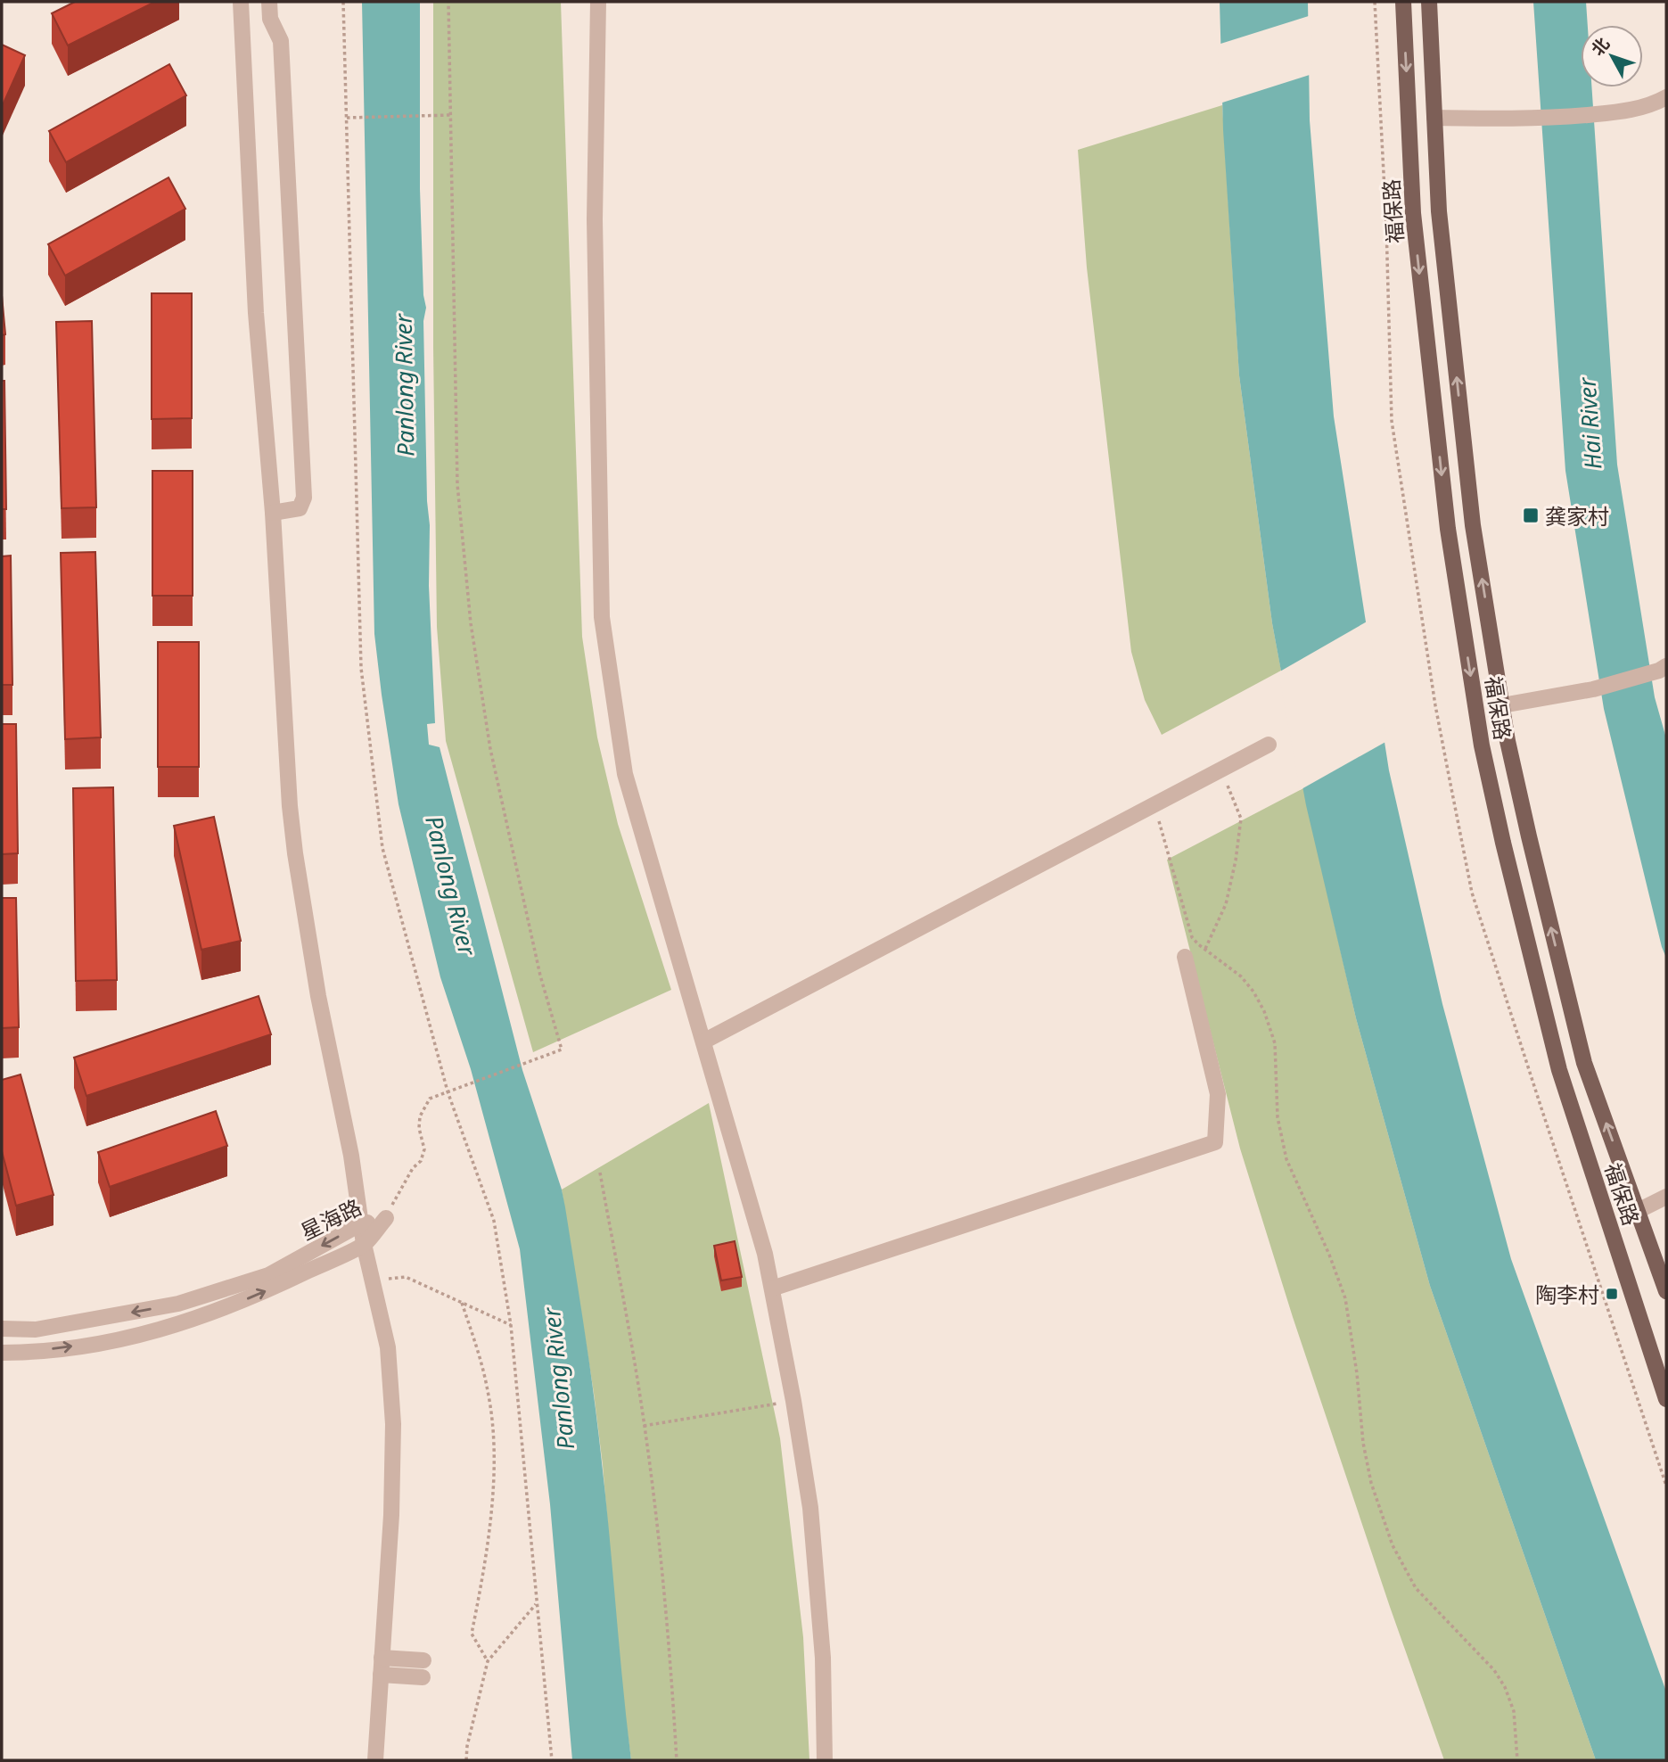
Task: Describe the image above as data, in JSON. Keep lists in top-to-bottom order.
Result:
{
  "streets": {
    "main road": ["福保路"],
    "street": ["星海路"]
  },
  "water": ["Panlong River", "Hai River"],
  "places": {
    "transit": ["龚家村", "陶李村"]
  },
  "north": "top left"
}
